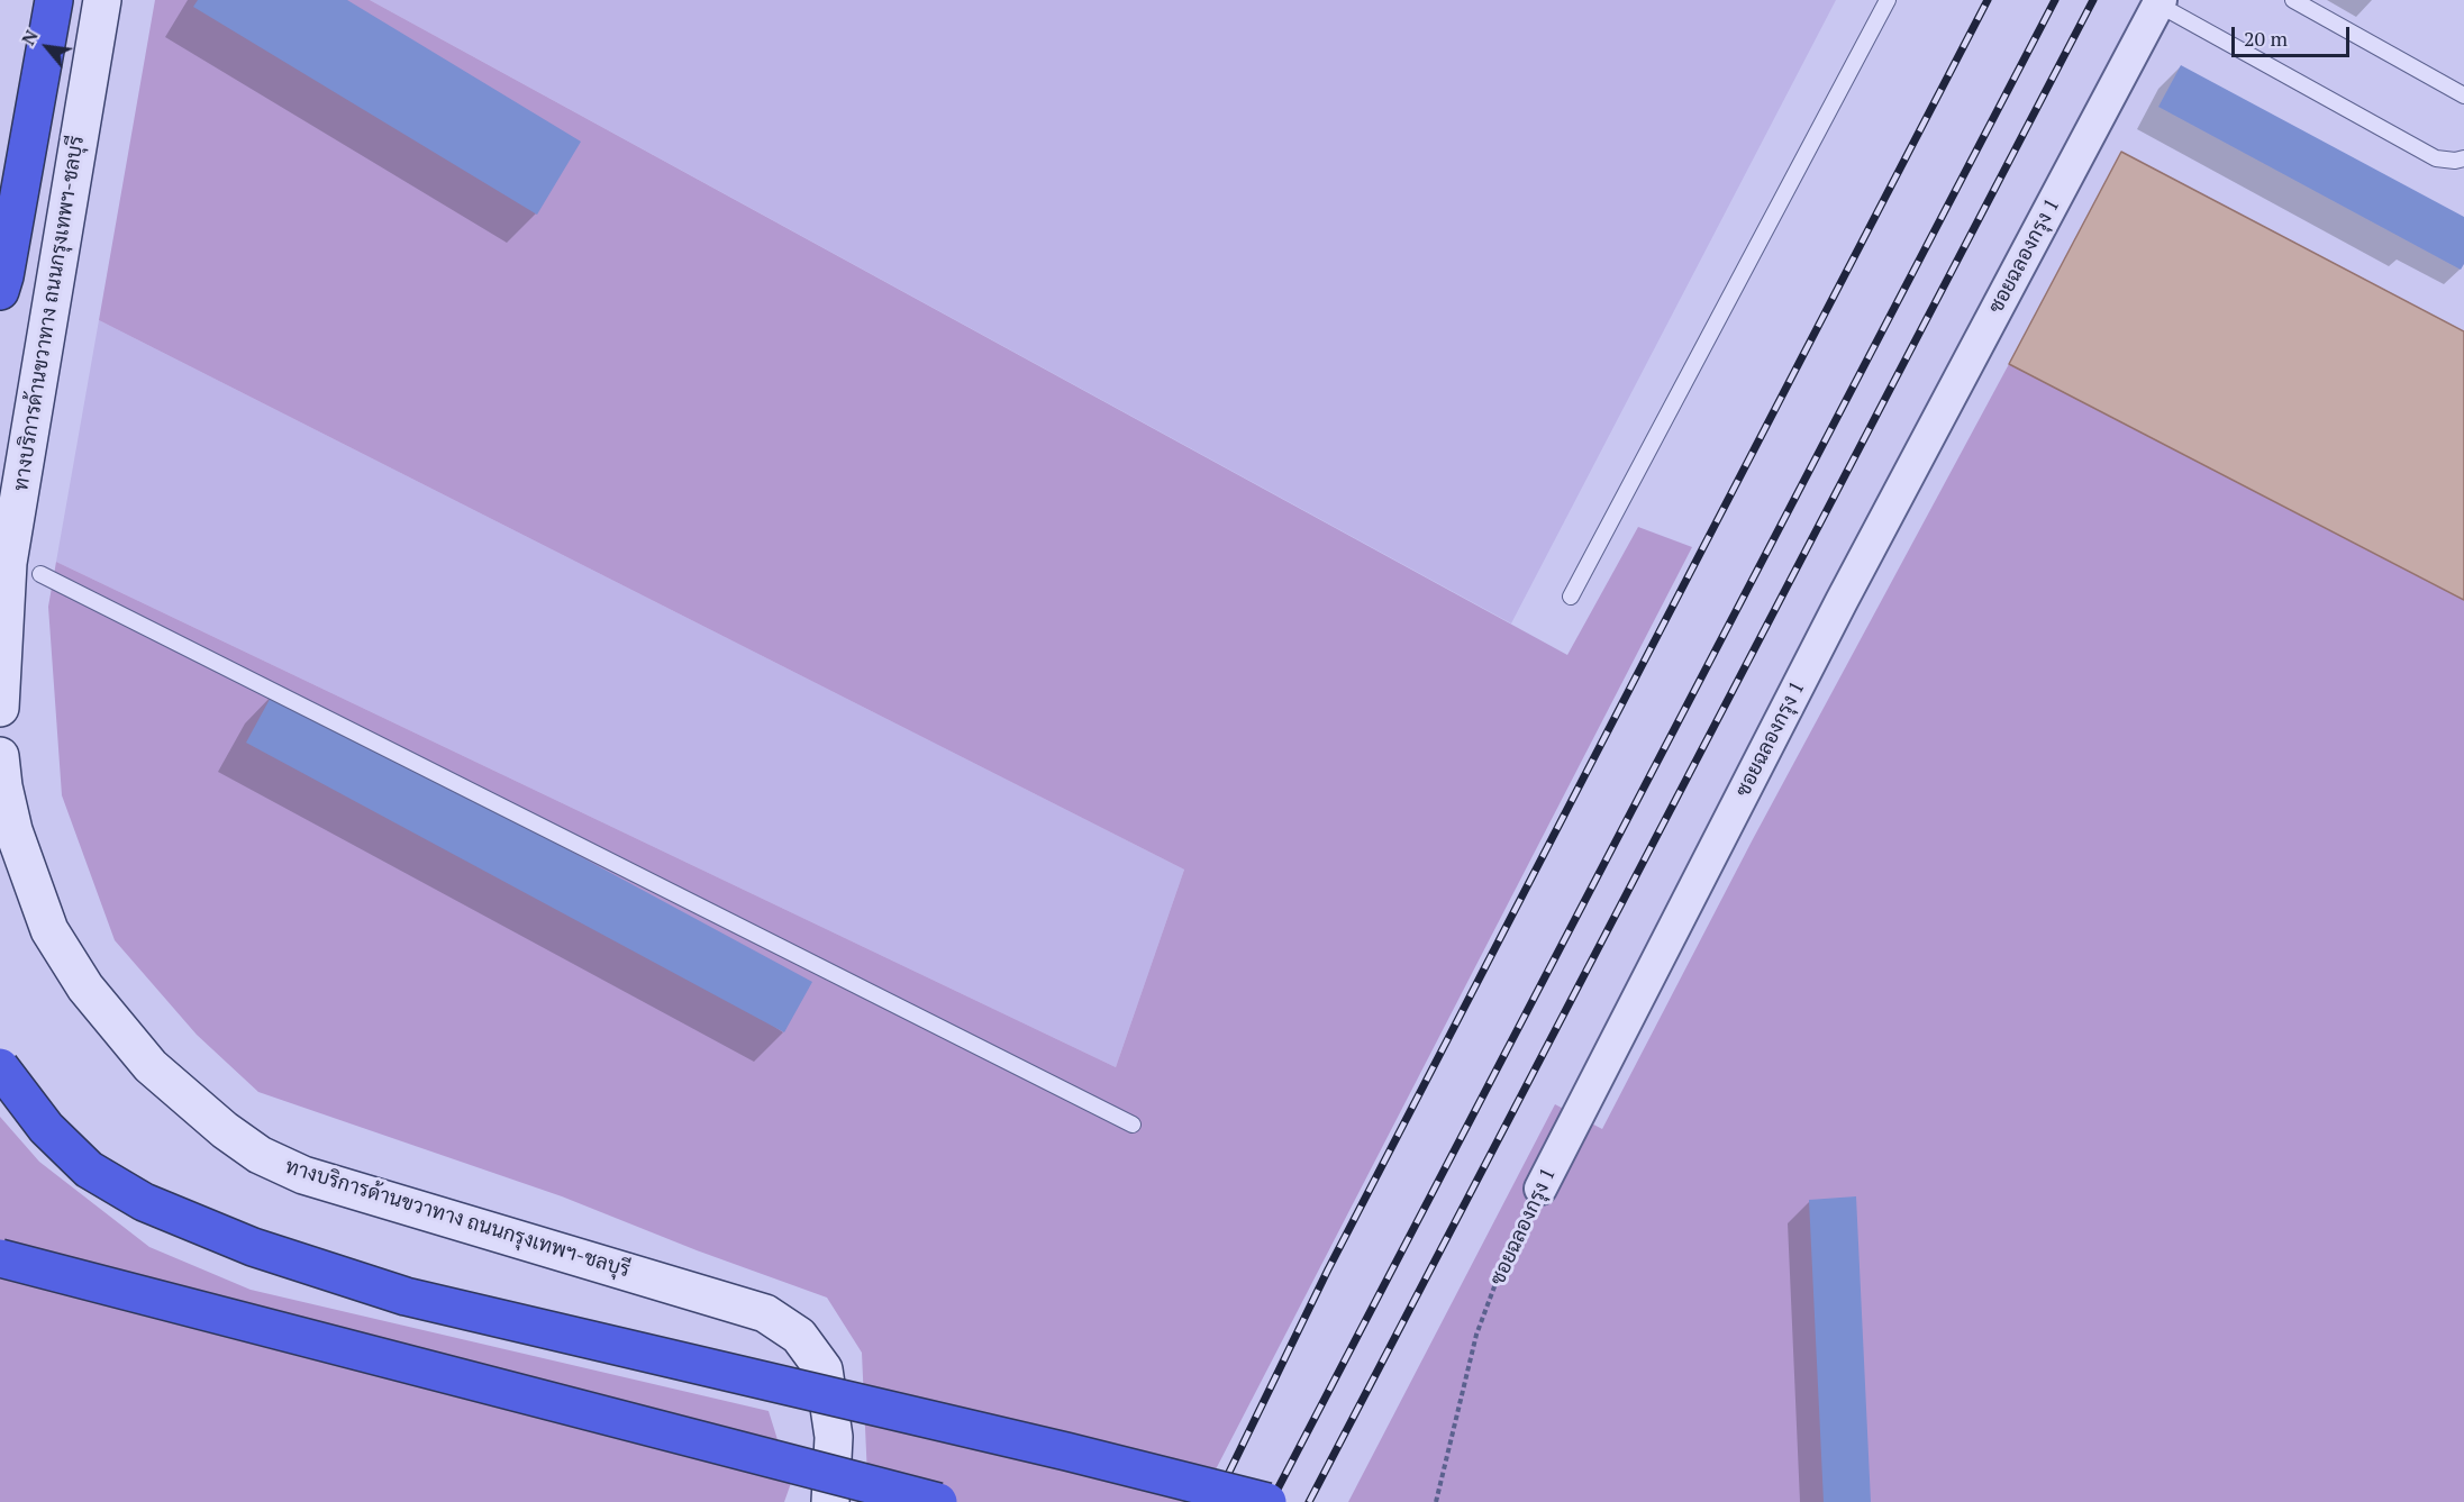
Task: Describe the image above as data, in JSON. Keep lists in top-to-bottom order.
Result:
{
  "streets": {
    "main road": ["ทางบริการด้านขวาทาง ถนนกรุงเทพฯ-ชลบุรี"],
    "street": ["ซอยฉลองกรุง 1"]
  },
  "scale_bar": "20 m",
  "north": "top left"
}
